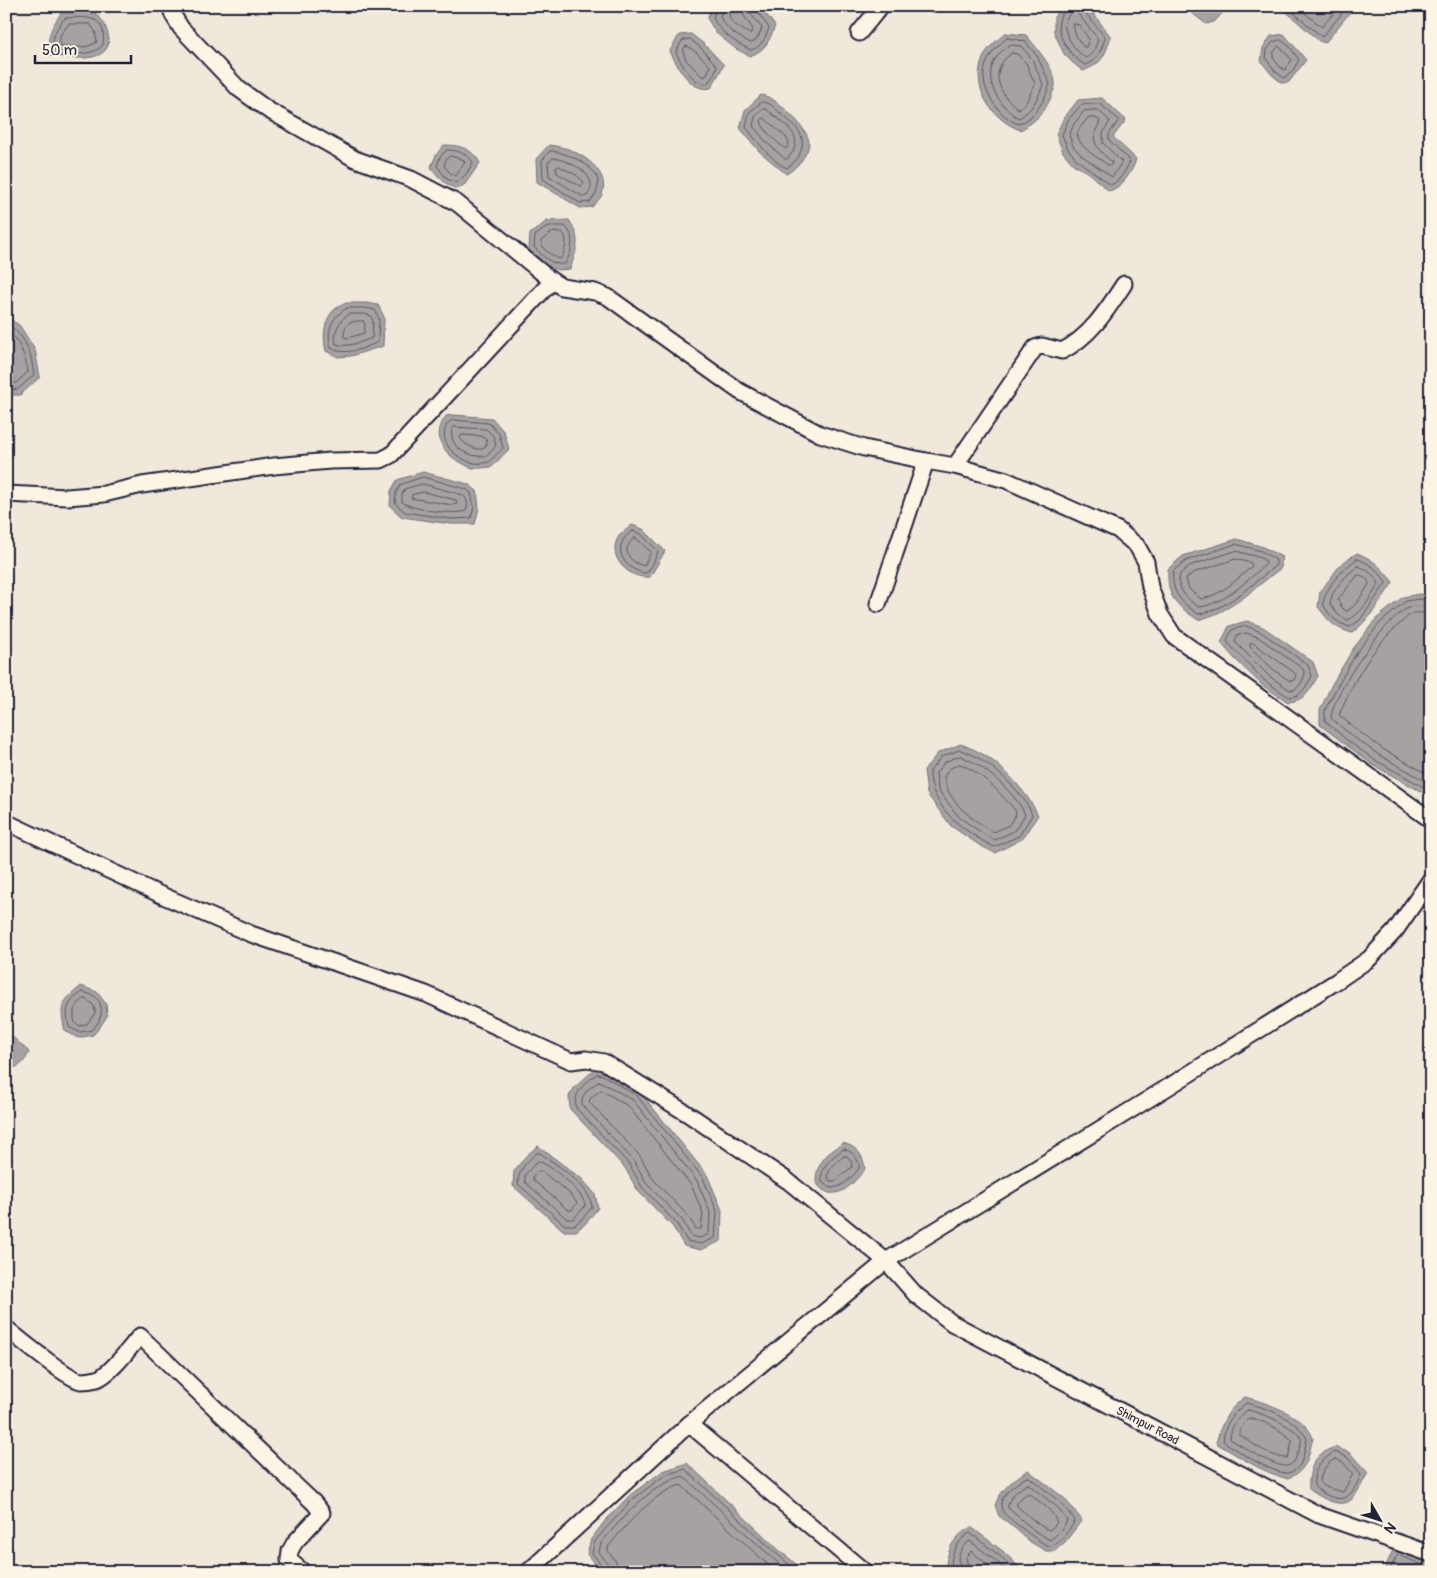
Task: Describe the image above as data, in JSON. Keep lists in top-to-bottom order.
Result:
{
  "streets": {
    "street": ["Shimpur Road"]
  },
  "scale_bar": "50 m",
  "north": "bottom right"
}
